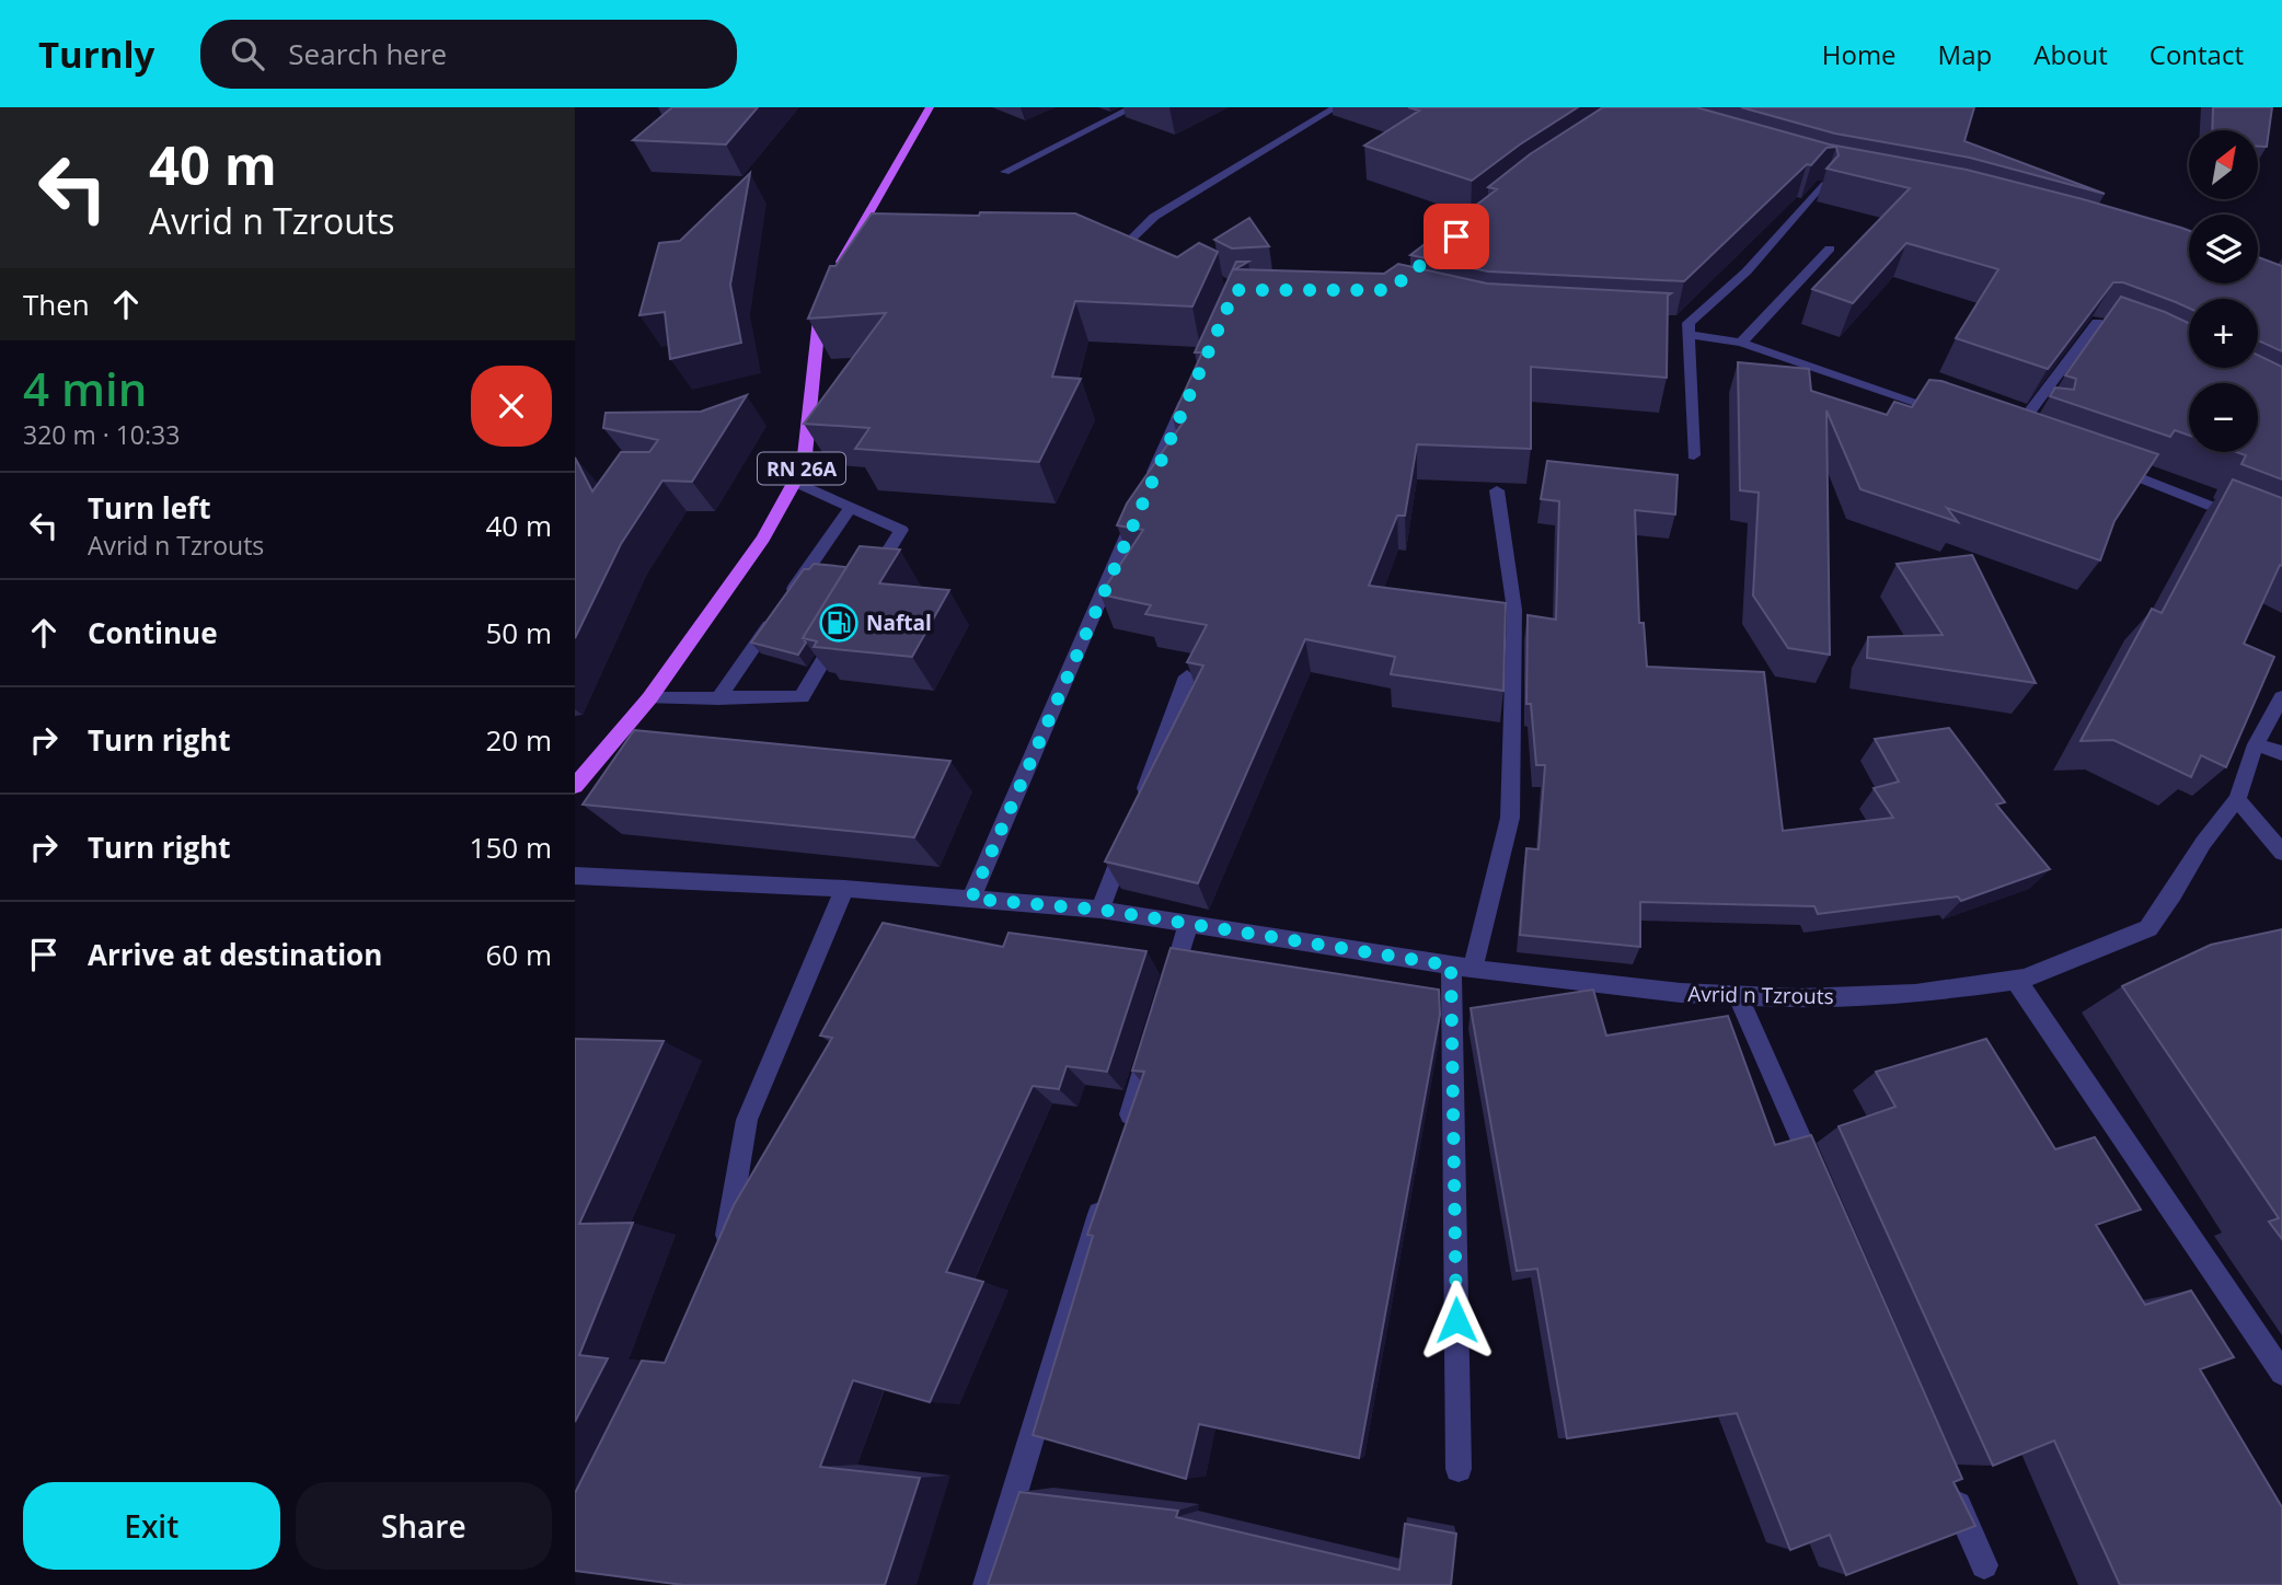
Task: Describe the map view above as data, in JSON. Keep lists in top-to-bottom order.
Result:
{
  "streets": {
    "main road": ["RN 26A"],
    "street": ["Avrid n Tzrouts"]
  },
  "places": {
    "fuel station": ["Naftal"]
  },
  "north": "top right",
  "page": {
    "header": "Turnly",
    "search": "Search here",
    "nav": [
      "Home",
      "Map",
      "About",
      "Contact"
    ],
    "turn": ["40 m", "Avrid n Tzrouts"],
    "map_buttons": ["+", "−"],
    "then": "Then",
    "heading": ["4 min", "320 m · 10:33"],
    "list": [
      {
        "name": "Turn left",
        "note": "Avrid n Tzrouts",
        "value": "40 m"
      },
      {
        "name": "Continue",
        "value": "50 m"
      },
      {
        "name": "Turn right",
        "value": "20 m"
      },
      {
        "name": "Turn right",
        "value": "150 m"
      },
      {
        "name": "Arrive at destination",
        "value": "60 m"
      }
    ],
    "buttons": ["Exit", "Share"]
  }
}
